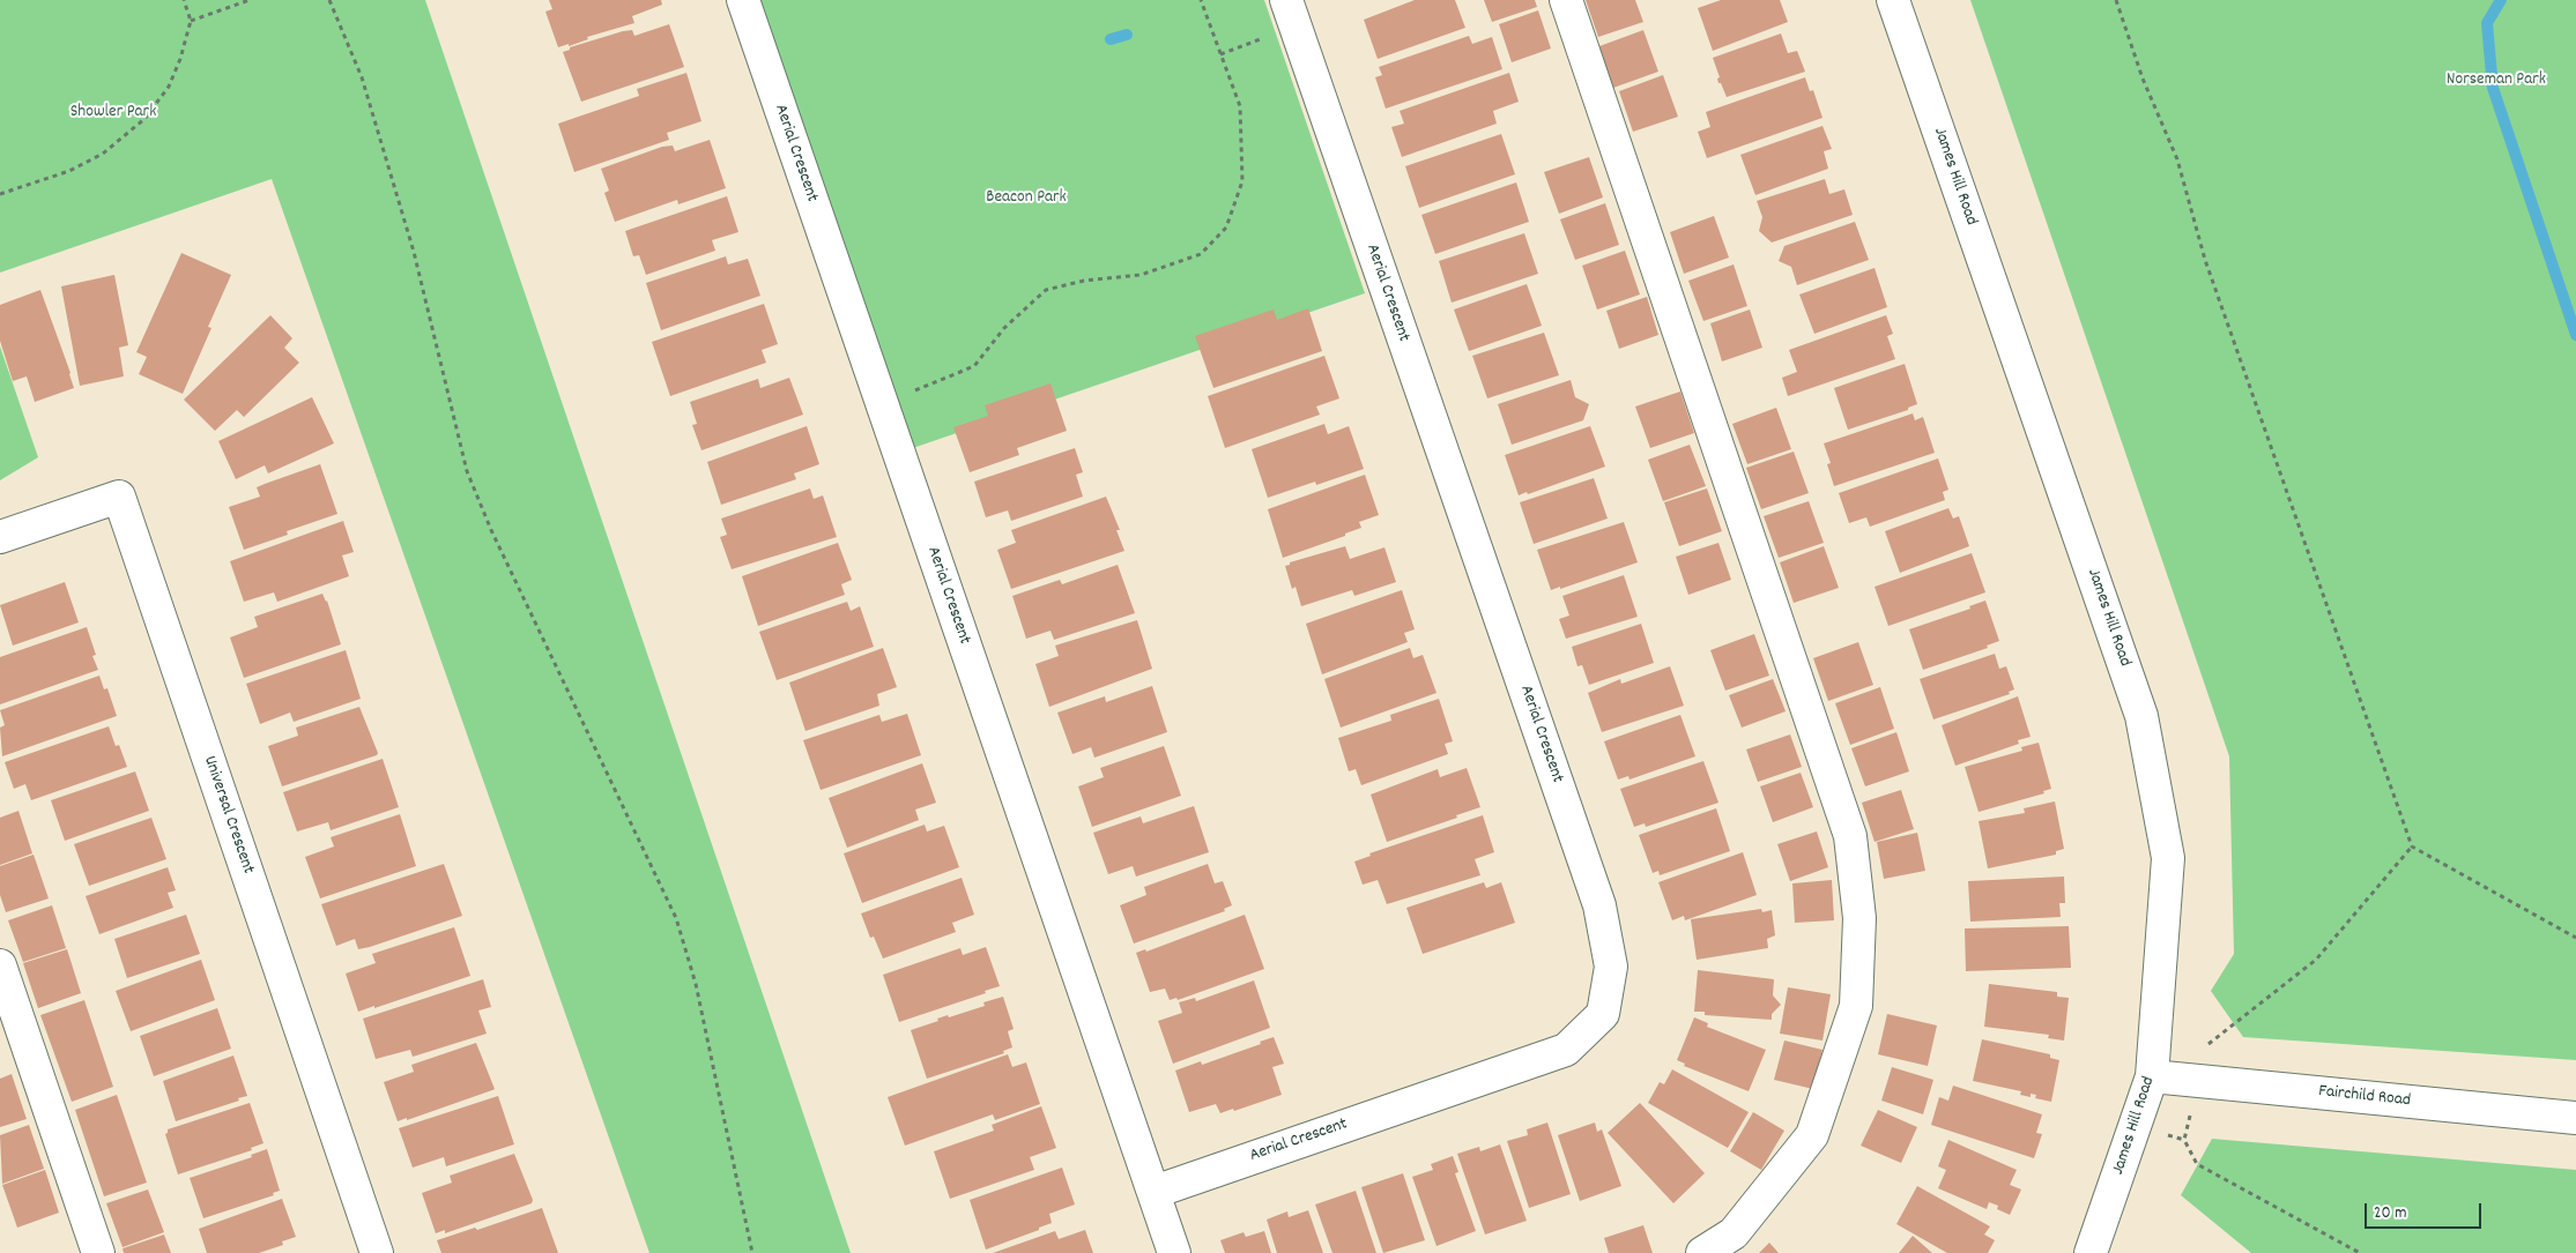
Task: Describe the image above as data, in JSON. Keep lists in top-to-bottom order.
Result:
{
  "streets": {
    "street": [
      "Aerial Crescent",
      "James Hill Road",
      "Universal Crescent",
      "Fairchild Road"
    ]
  },
  "crossings": [
    ["James Hill Road", "Fairchild Road"]
  ],
  "parks": ["Norseman Park", "Showler Park", "Beacon Park"],
  "scale_bar": "20 m"
}
